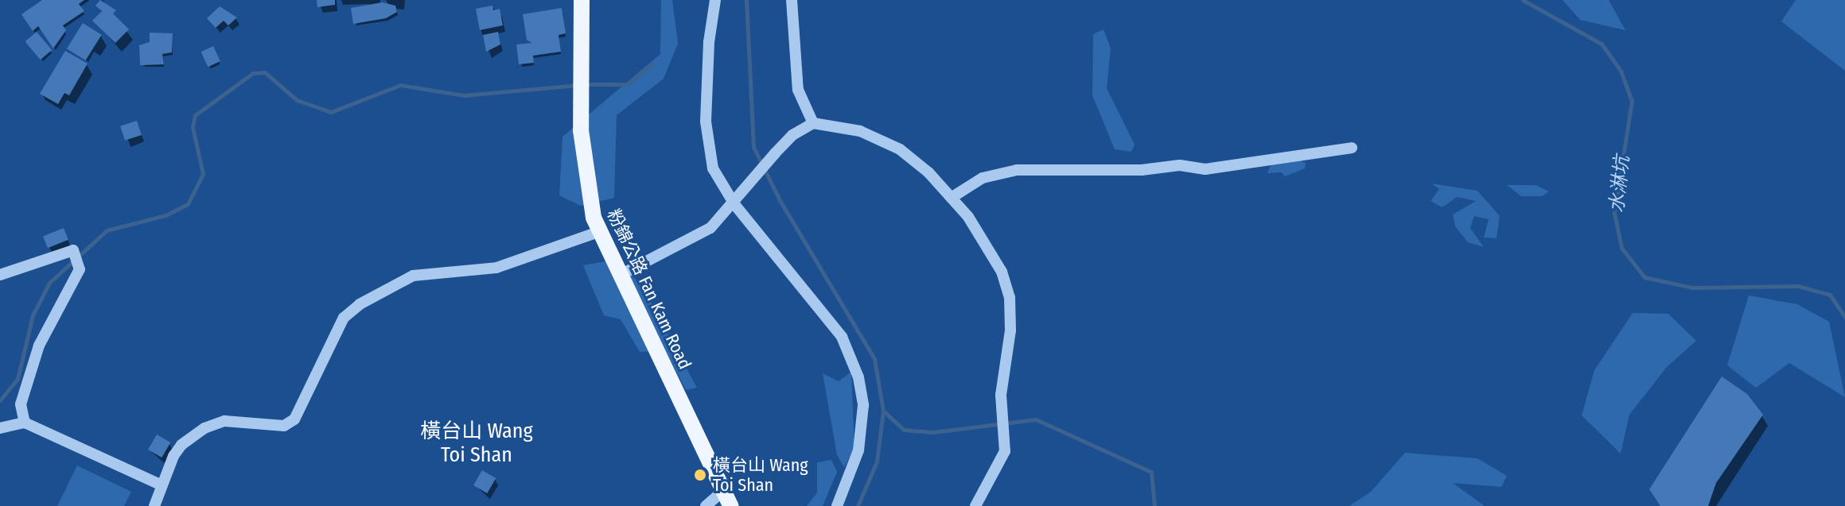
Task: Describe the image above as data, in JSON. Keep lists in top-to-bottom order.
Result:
{
  "streets": {
    "main road": ["粉錦公路 Fan Kam Road"]
  },
  "districts": ["橫台山 Wang Toi Shan"],
  "water": ["水淋坑"],
  "places": ["橫台山 Wang Toi Shan"]
}
